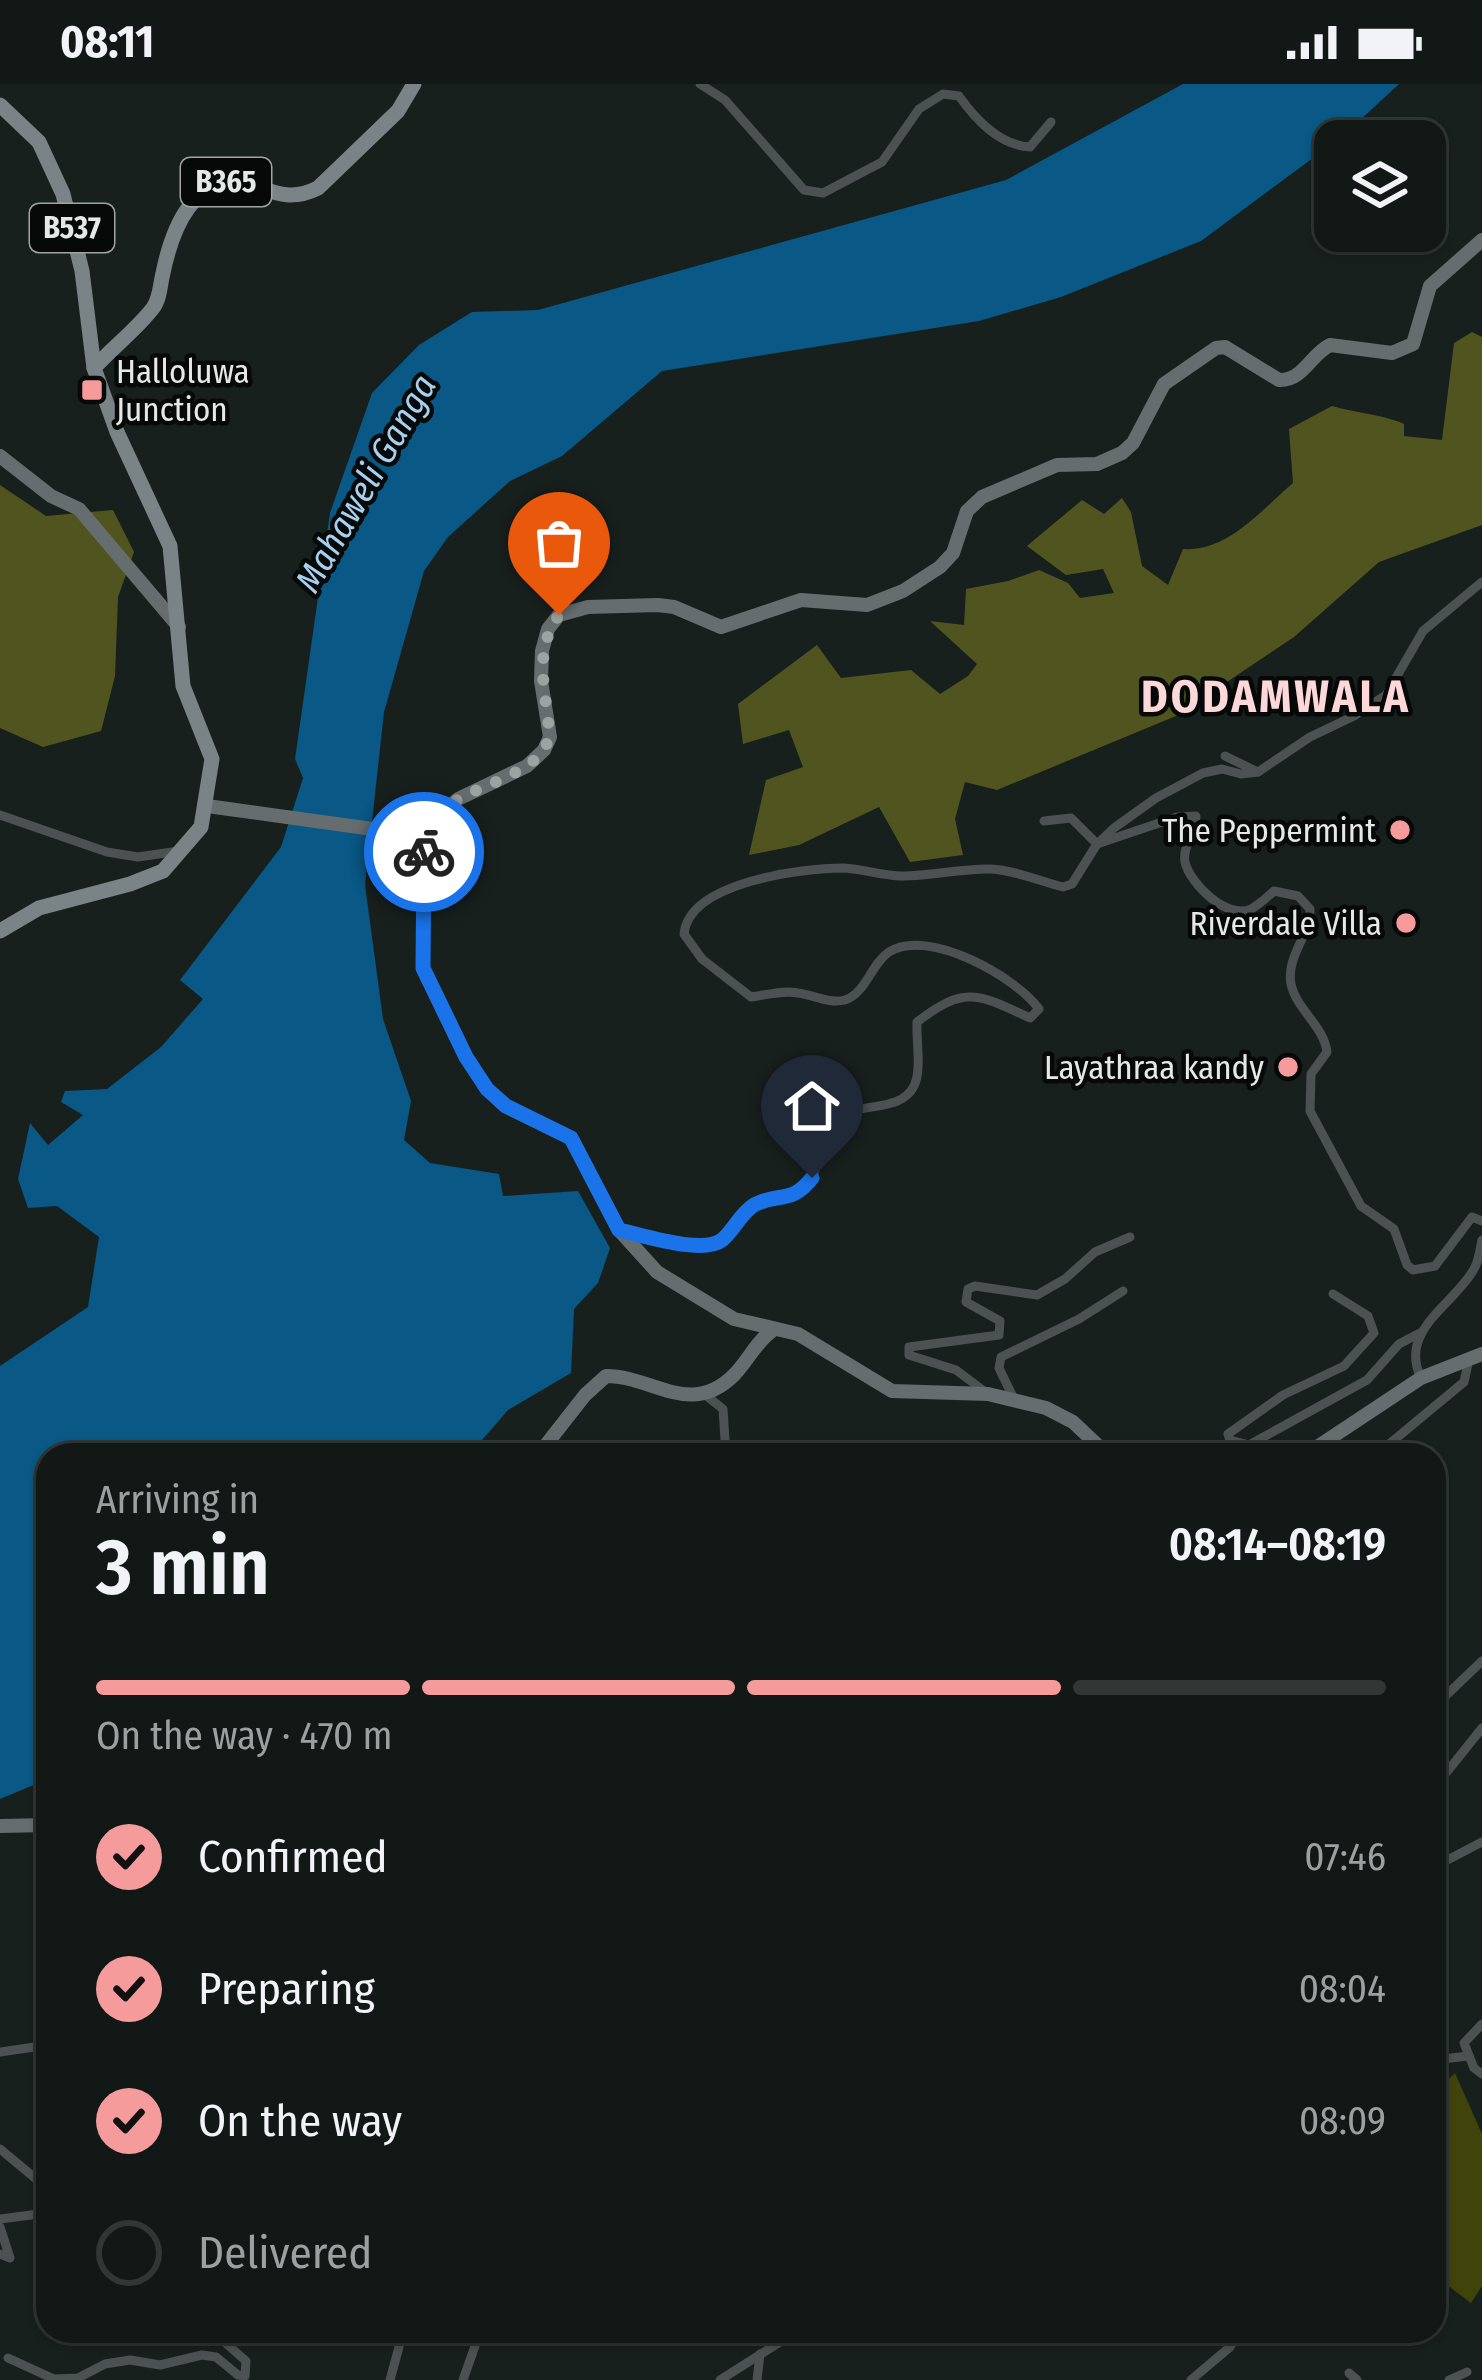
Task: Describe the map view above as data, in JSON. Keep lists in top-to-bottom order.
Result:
{
  "streets": {
    "main road": ["B365", "B537"]
  },
  "crossings": [
    ["B365", "B537"]
  ],
  "districts": ["DODAMWALA"],
  "water": ["Mahaweli Ganga"],
  "places": {
    "transit": ["Halloluwa Junction"],
    "other": ["The Peppermint", "Riverdale Villa", "Layathraa kandy"]
  },
  "page": {
    "status": "08:11",
    "heading": ["3 min", "Arriving in", "08:14–08:19"],
    "bar": "On the way · 470 m",
    "list": [
      ["Confirmed", "07:46"],
      ["Preparing", "08:04"],
      ["On the way", "08:09"],
      "Delivered"
    ]
  }
}
